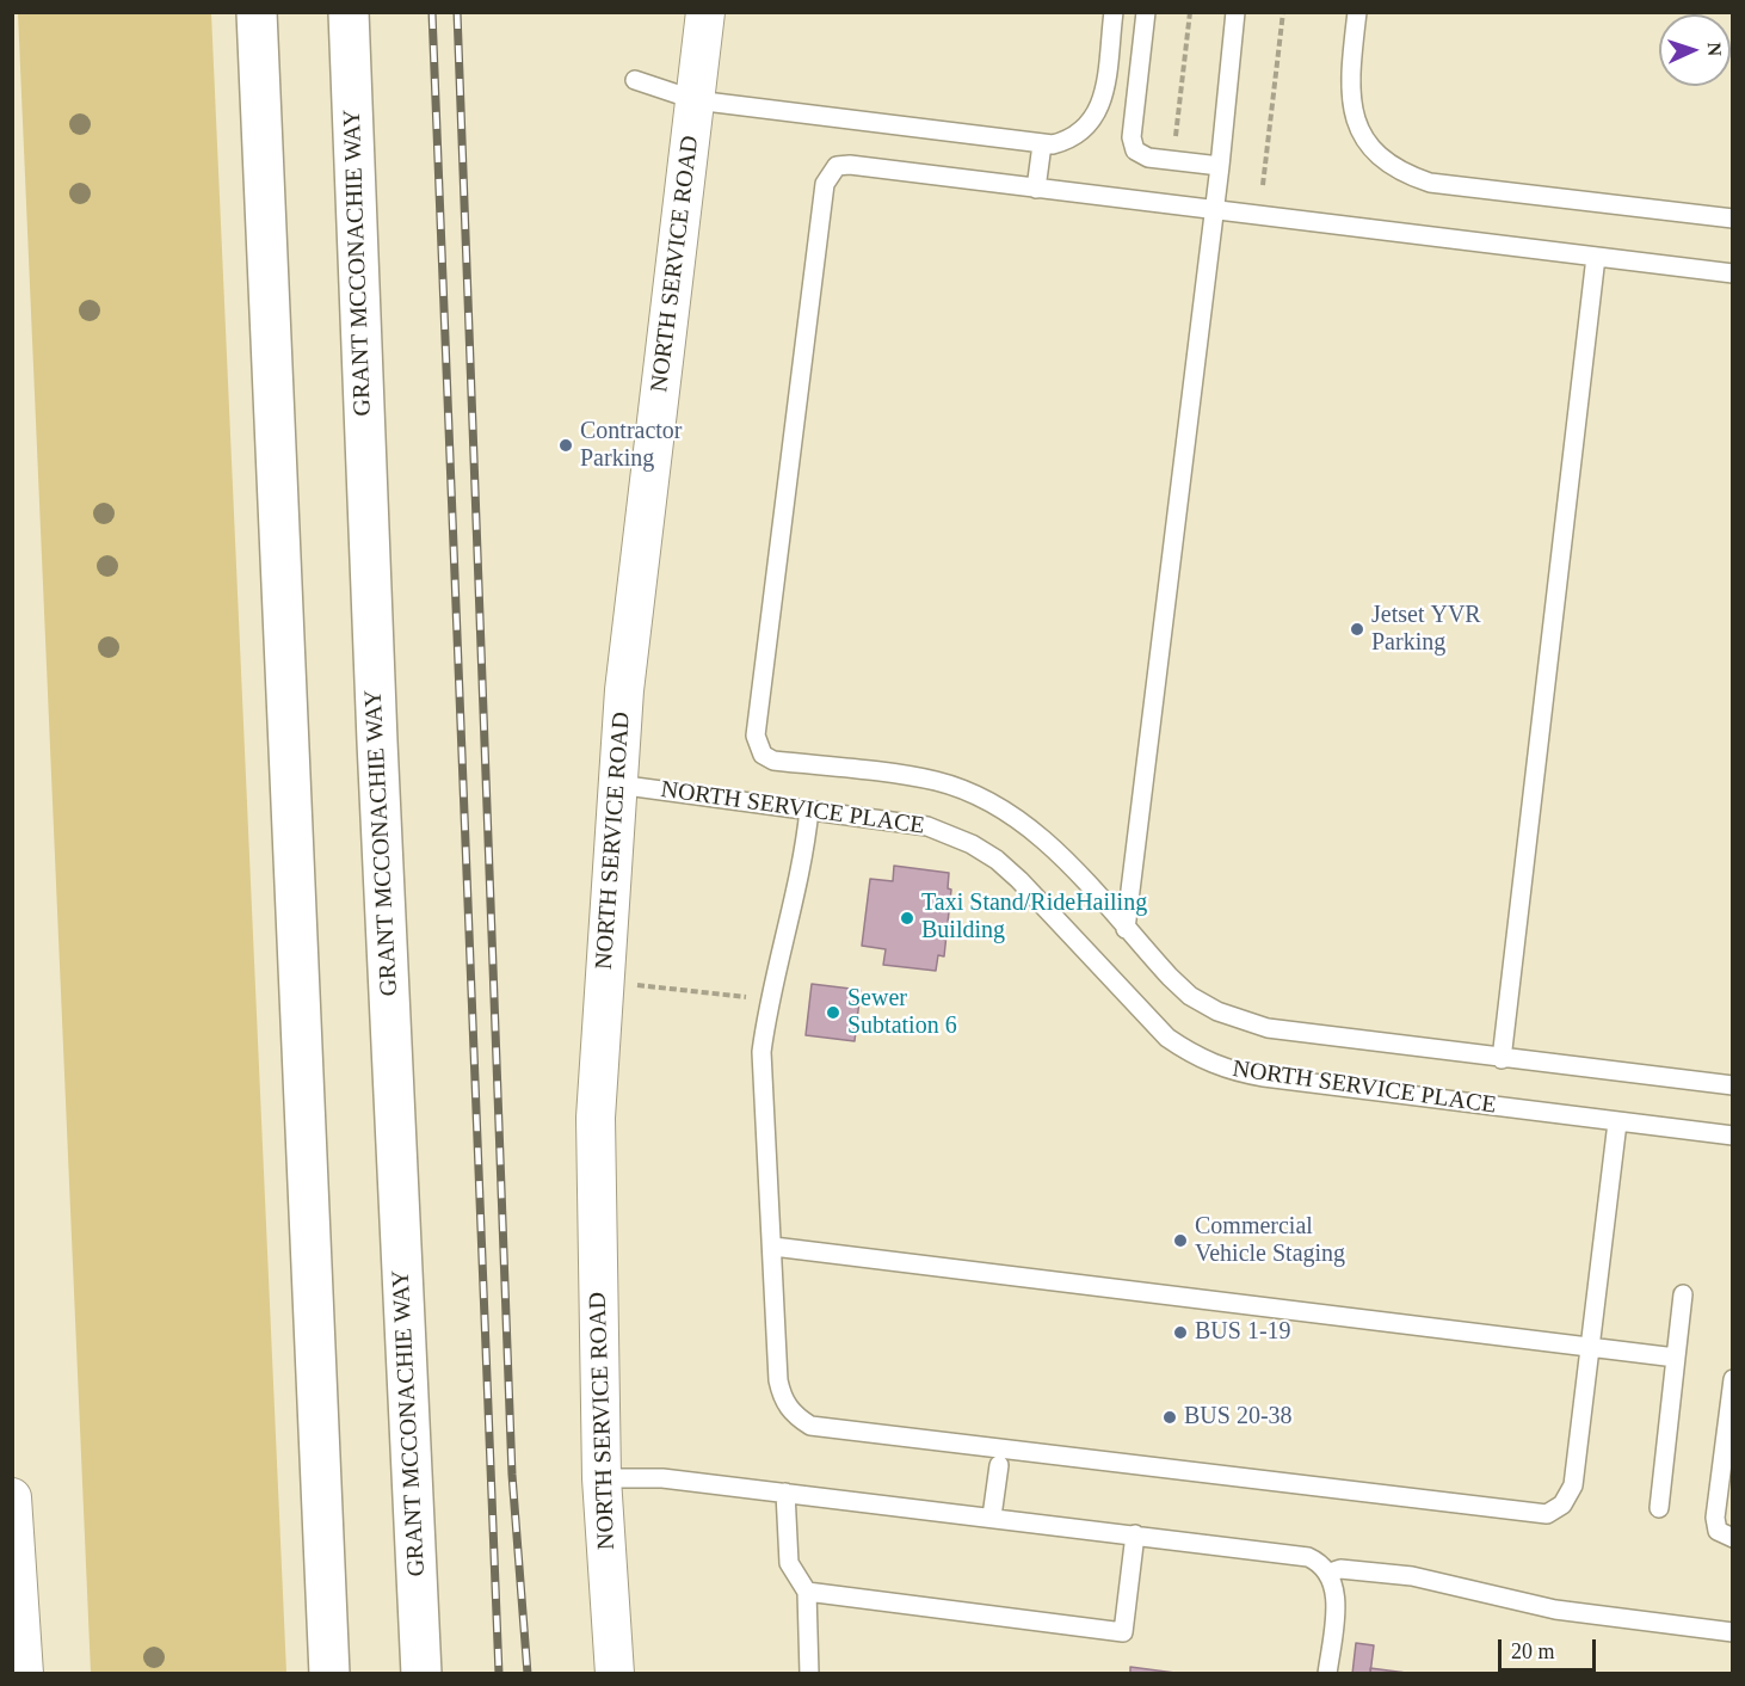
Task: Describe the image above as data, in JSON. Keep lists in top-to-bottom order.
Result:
{
  "streets": {
    "main road": ["GRANT MCCONACHIE WAY"],
    "street": ["NORTH SERVICE ROAD"],
    "lane": ["NORTH SERVICE PLACE"]
  },
  "crossings": [
    ["NORTH SERVICE ROAD", "NORTH SERVICE PLACE"]
  ],
  "places": [
    "Contractor Parking",
    "Jetset YVR Parking",
    "Taxi Stand/RideHailing Building",
    "Sewer Subtation 6",
    "Commercial Vehicle Staging",
    "BUS 1-19",
    "BUS 20-38"
  ],
  "scale_bar": "20 m",
  "north": "right"
}
